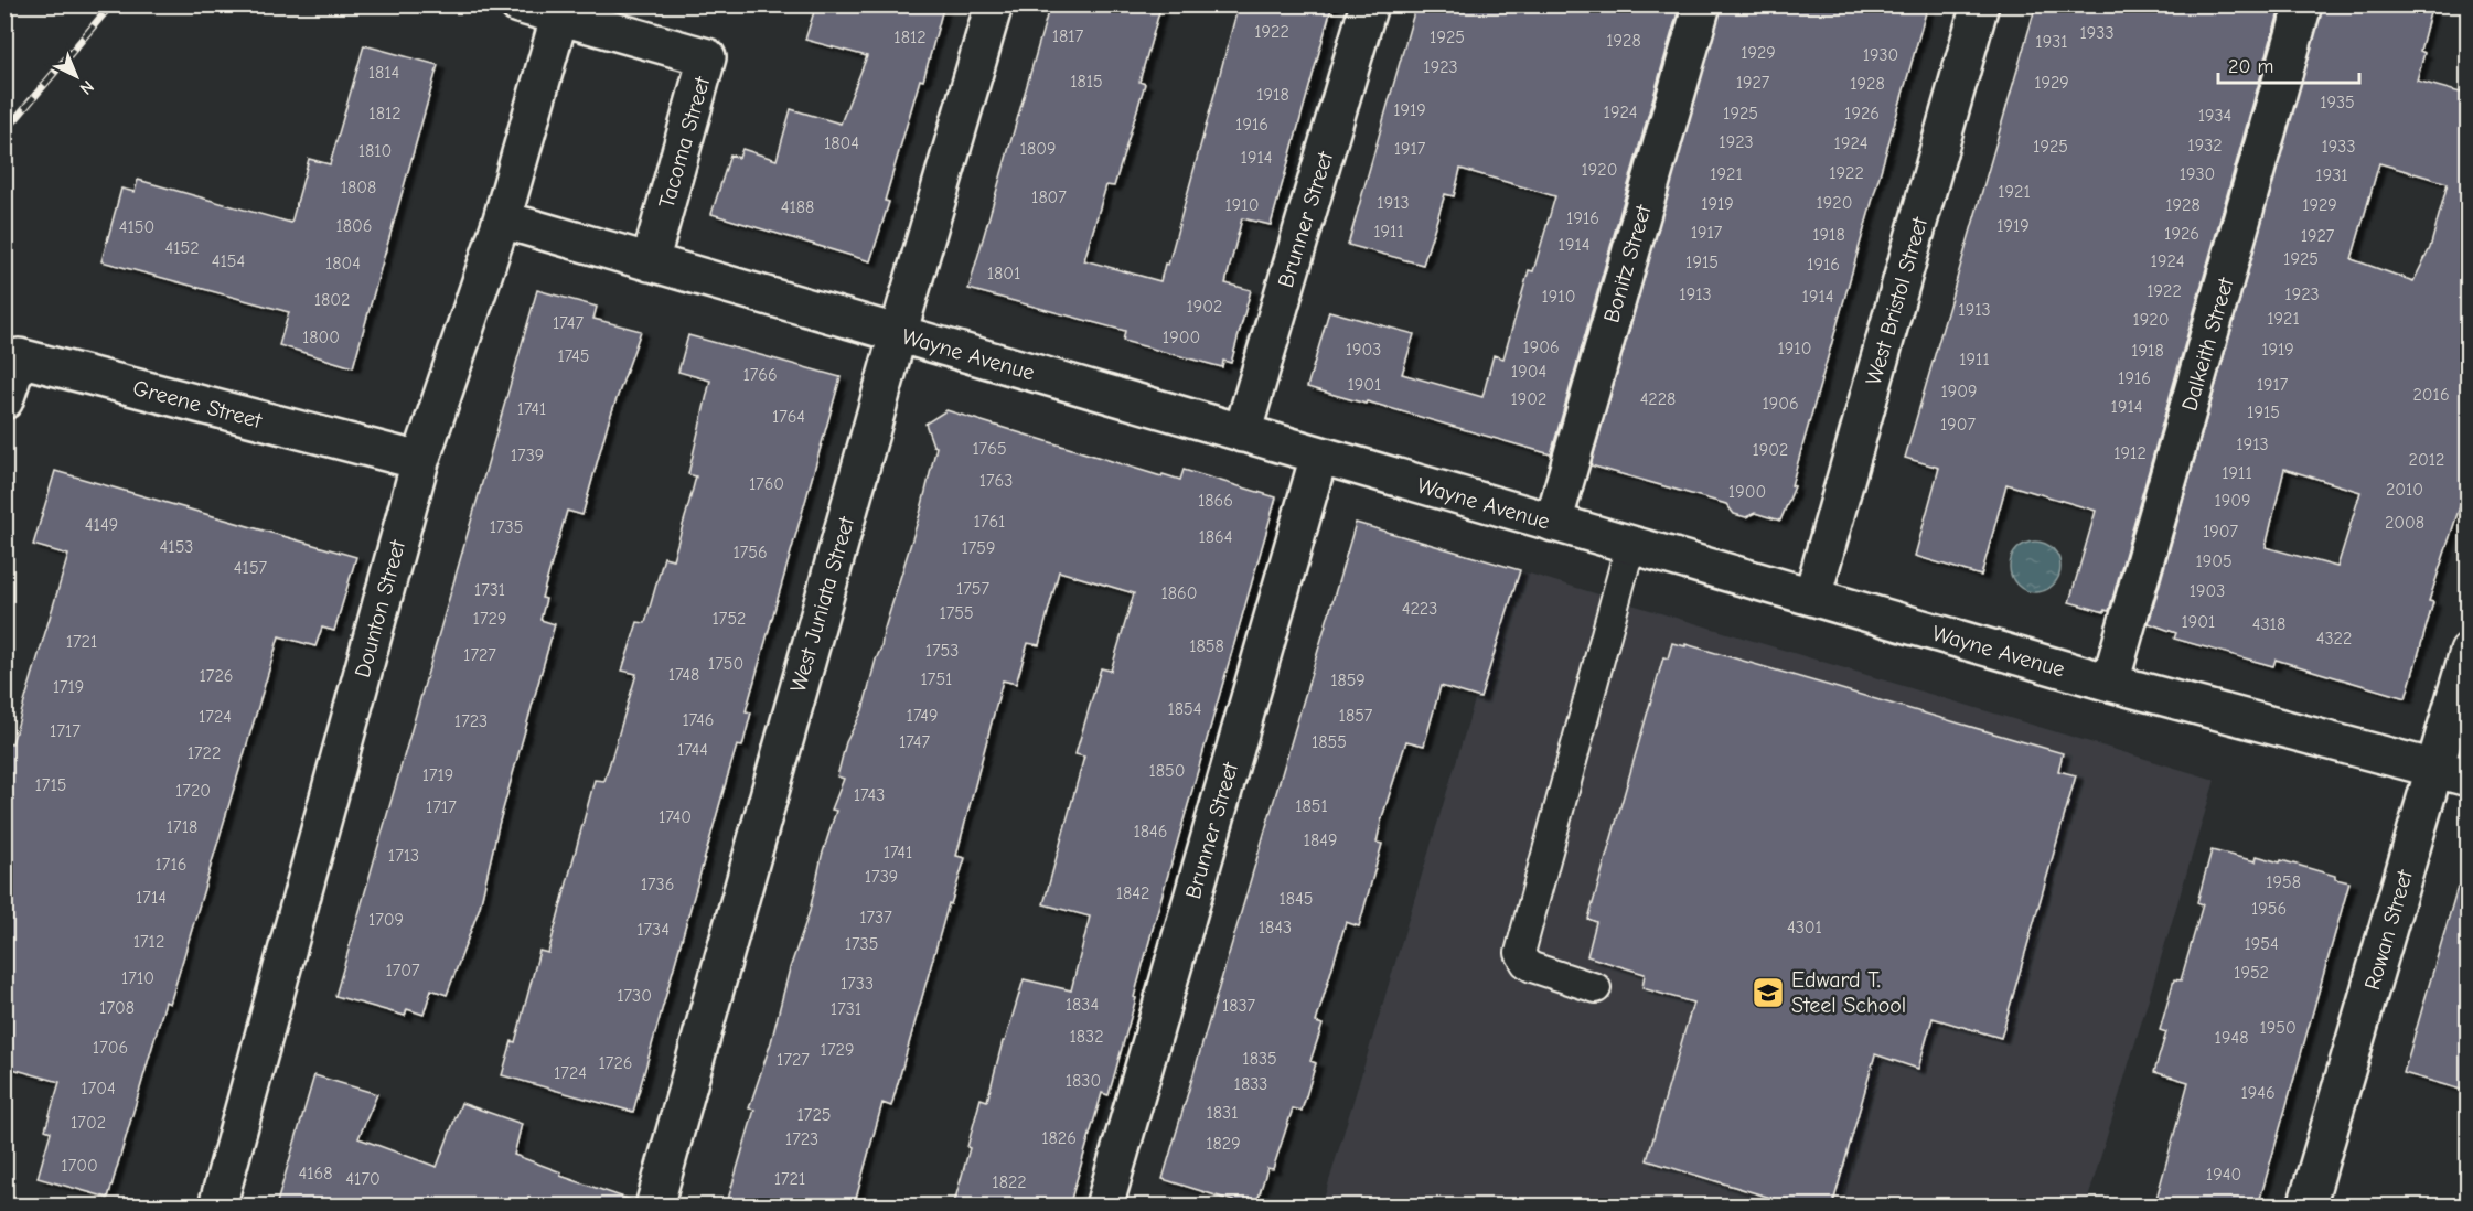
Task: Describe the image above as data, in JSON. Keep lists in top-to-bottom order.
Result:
{
  "streets": {
    "street": [
      "Tacoma Street",
      "Brunner Street",
      "Bonitz Street",
      "West Bristol Street",
      "Dalkeith Street",
      "Wayne Avenue",
      "Greene Street",
      "West Juniata Street",
      "Dounton Street",
      "Rowan Street"
    ]
  },
  "crossings": [
    ["Tacoma Street", "Wayne Avenue"],
    ["Tacoma Street", "Dounton Street"],
    ["Brunner Street", "Wayne Avenue"],
    ["Bonitz Street", "Wayne Avenue"],
    ["West Bristol Street", "Wayne Avenue"],
    ["Dalkeith Street", "Wayne Avenue"],
    ["Wayne Avenue", "West Juniata Street"],
    ["Wayne Avenue", "Dounton Street"],
    ["Wayne Avenue", "Rowan Street"],
    ["Greene Street", "Dounton Street"]
  ],
  "places": {
    "school or university": ["Edward T. Steel School"]
  },
  "house_numbers": [
    "1922",
    "1933",
    "1817",
    "1812",
    "1925",
    "1928",
    "1931",
    "1929",
    "1930",
    "1923",
    "1814",
    "1815",
    "1927",
    "1929",
    "1928",
    "1918",
    "1935",
    "1919",
    "1924",
    "1812",
    "1925",
    "1926",
    "1934",
    "1916",
    "1923",
    "1804",
    "1924",
    "1932",
    "1925",
    "1933",
    "1809",
    "1917",
    "1810",
    "1914",
    "1920",
    "1922",
    "1921",
    "1930",
    "1931",
    "1808",
    "1921",
    "1807",
    "1913",
    "1920",
    "1919",
    "1910",
    "1928",
    "1929",
    "4188",
    "1916",
    "1806",
    "1919",
    "4150",
    "1911",
    "1917",
    "1926",
    "1918",
    "1927",
    "1914",
    "4152",
    "1925",
    "4154",
    "1924",
    "1915",
    "1804",
    "1916",
    "1801",
    "1922",
    "1913",
    "1923",
    "1910",
    "1914",
    "1802",
    "1902",
    "1913",
    "1921",
    "1920",
    "1747",
    "1800",
    "1900",
    "1906",
    "1910",
    "1903",
    "1919",
    "1918",
    "1745",
    "1911",
    "1904",
    "1766",
    "1916",
    "1901",
    "1917",
    "1909",
    "2016",
    "1902",
    "4228",
    "1906",
    "1914",
    "1741",
    "1915",
    "1764",
    "1907",
    "1913",
    "1765",
    "1902",
    "1912",
    "1739",
    "2012",
    "1911",
    "1763",
    "1760",
    "2010",
    "1900",
    "1866",
    "1909",
    "1761",
    "2008",
    "4149",
    "1735",
    "1907",
    "1864",
    "4153",
    "1759",
    "1756",
    "1905",
    "4157",
    "1757",
    "1731",
    "1903",
    "1860",
    "4223",
    "1755",
    "1729",
    "1752",
    "1901",
    "4318",
    "4322",
    "1721",
    "1858",
    "1753",
    "1727",
    "1750",
    "1748",
    "1726",
    "1751",
    "1859",
    "1719",
    "1854",
    "1749",
    "1857",
    "1724",
    "1746",
    "1723",
    "1717",
    "1747",
    "1855",
    "1744",
    "1722",
    "1850",
    "1719",
    "1715",
    "1720",
    "1743",
    "1851",
    "1717",
    "1740",
    "1718",
    "1846",
    "1849",
    "1741",
    "1713",
    "1716",
    "1739",
    "1958",
    "1736",
    "1842",
    "1714",
    "1845",
    "1956",
    "1737",
    "1709",
    "1843",
    "4301",
    "1734",
    "1712",
    "1735",
    "1954",
    "1707",
    "1952",
    "1710",
    "1733",
    "1730",
    "1834",
    "1837",
    "1708",
    "1731",
    "1950",
    "1832",
    "1948",
    "1706",
    "1729",
    "1835",
    "1727",
    "1726",
    "1724",
    "1830",
    "1833",
    "1704",
    "1946",
    "1831",
    "1725",
    "1702",
    "1826",
    "1723",
    "1829",
    "1700",
    "4168",
    "1940",
    "4170",
    "1721",
    "1822"
  ],
  "scale_bar": "20 m",
  "north": "bottom right"
}
